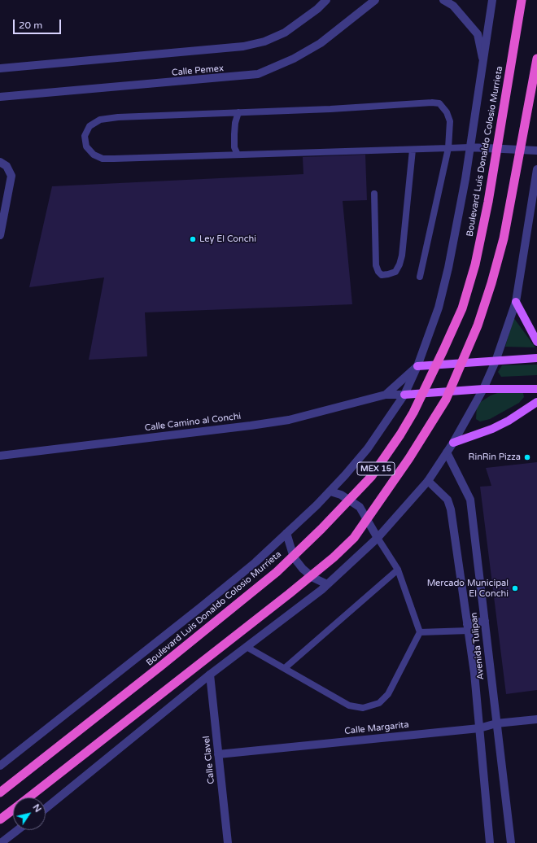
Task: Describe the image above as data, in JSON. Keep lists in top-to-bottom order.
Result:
{
  "streets": {
    "highway": ["Boulevard Luis Donaldo Colosio Murrieta", "MEX 15"],
    "street": [
      "Calle Pemex",
      "Calle Camino al Conchi",
      "Avenida Tulipan",
      "Calle Margarita",
      "Calle Clavel"
    ]
  },
  "crossings": [
    ["Avenida Tulipan", "Calle Margarita"],
    ["Calle Margarita", "Calle Clavel"]
  ],
  "places": ["Ley El Conchi", "RinRin Pizza", "Mercado Municipal El Conchi"],
  "scale_bar": "20 m",
  "north": "top right"
}
